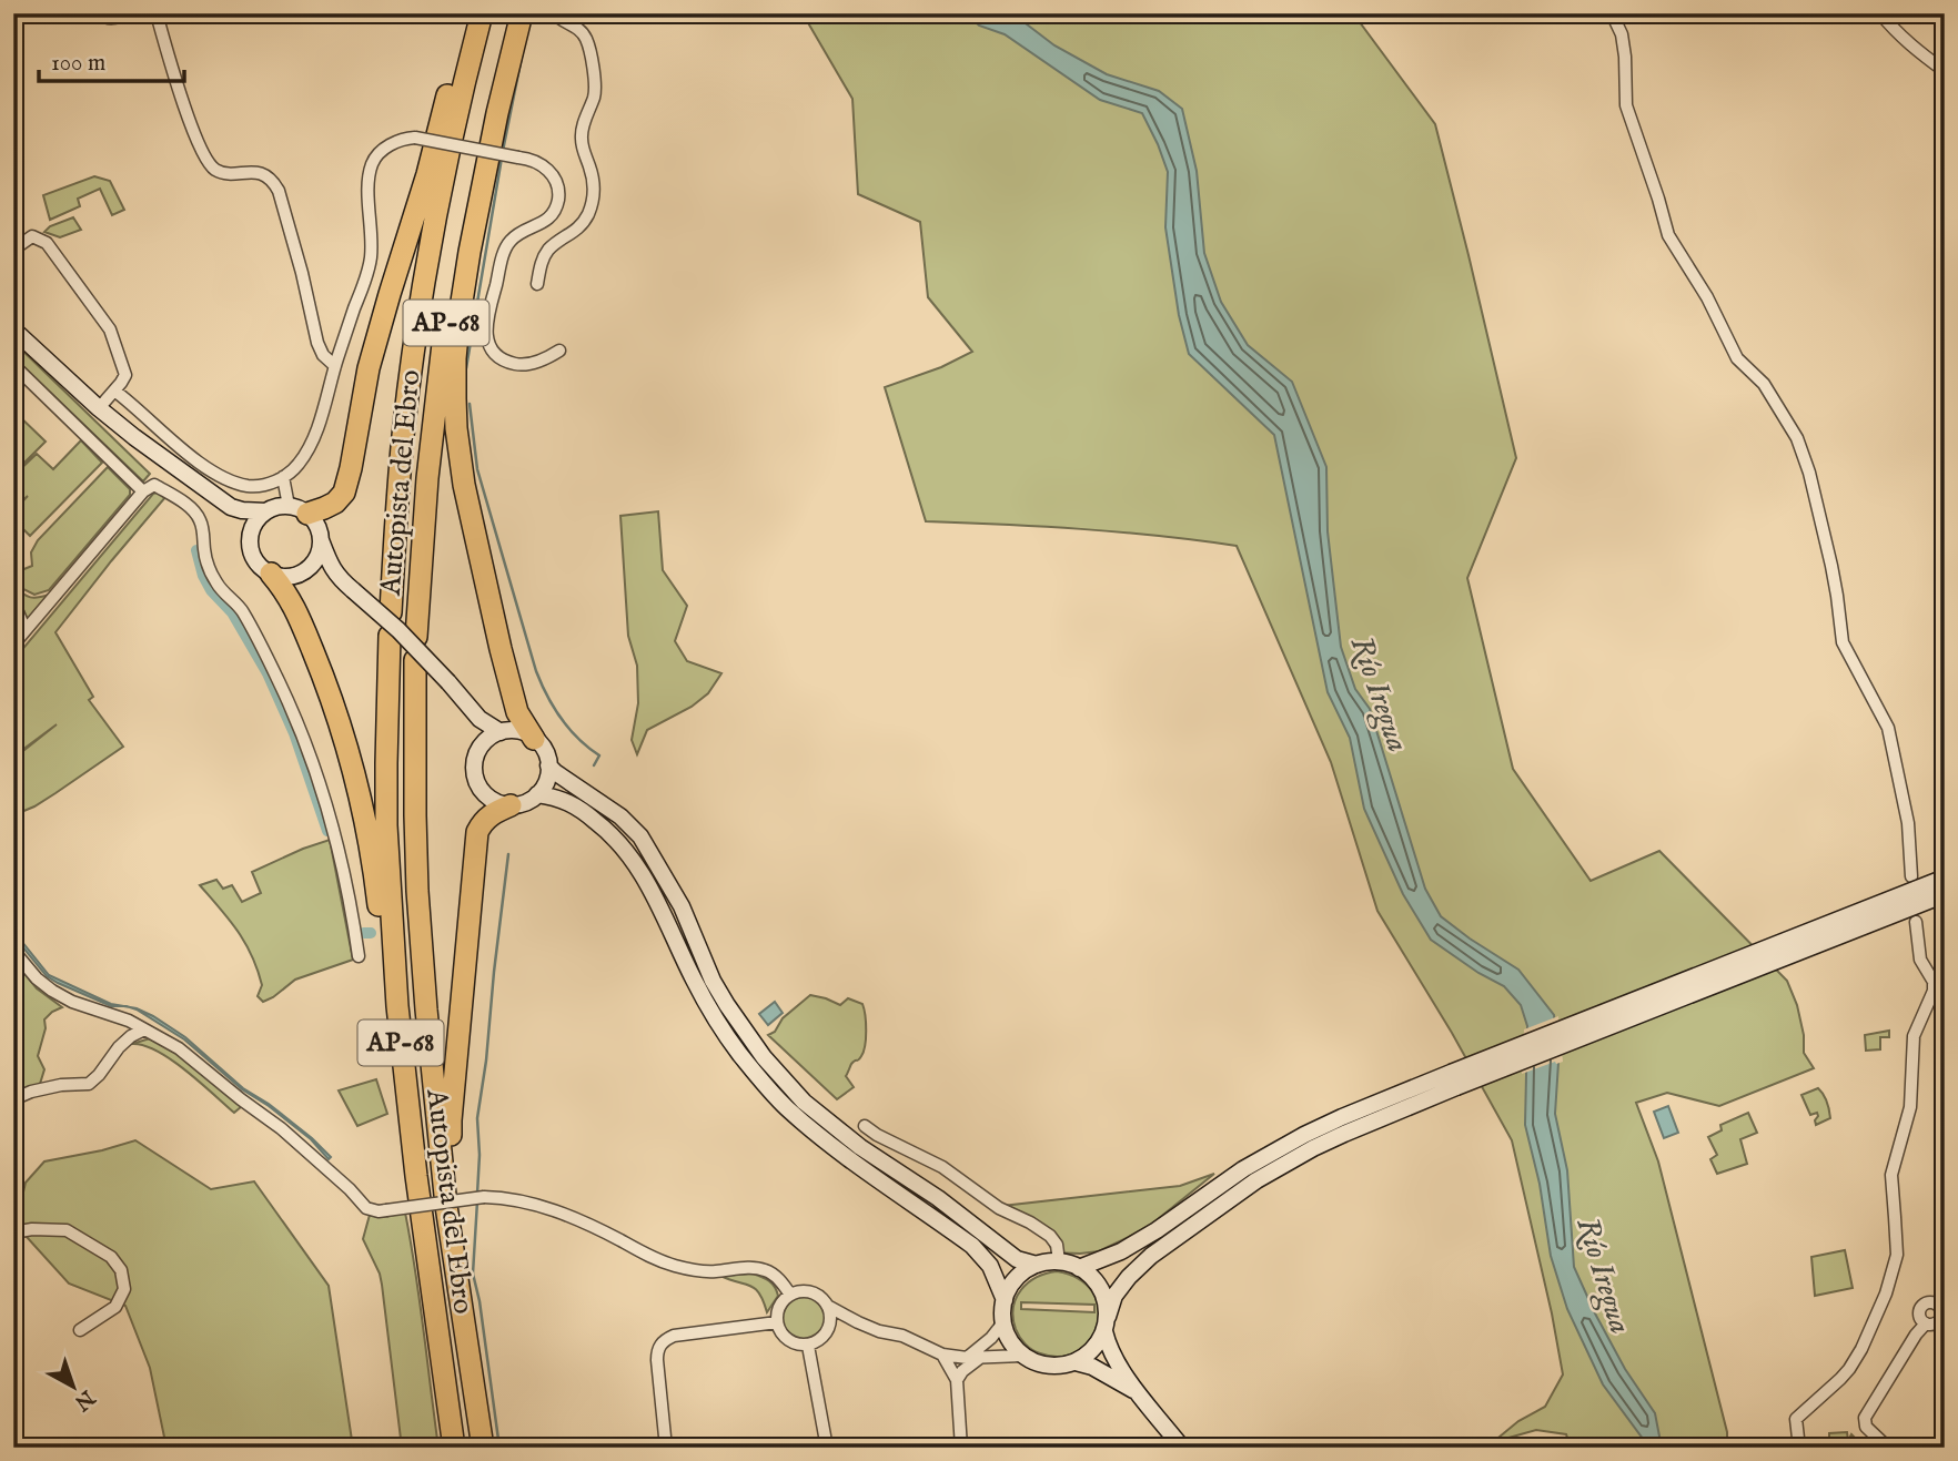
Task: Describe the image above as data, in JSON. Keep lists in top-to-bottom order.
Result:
{
  "streets": {
    "highway": ["AP-68", "Autopista del Ebro"]
  },
  "water": ["Río Iregua"],
  "scale_bar": "100 m",
  "north": "bottom right"
}
